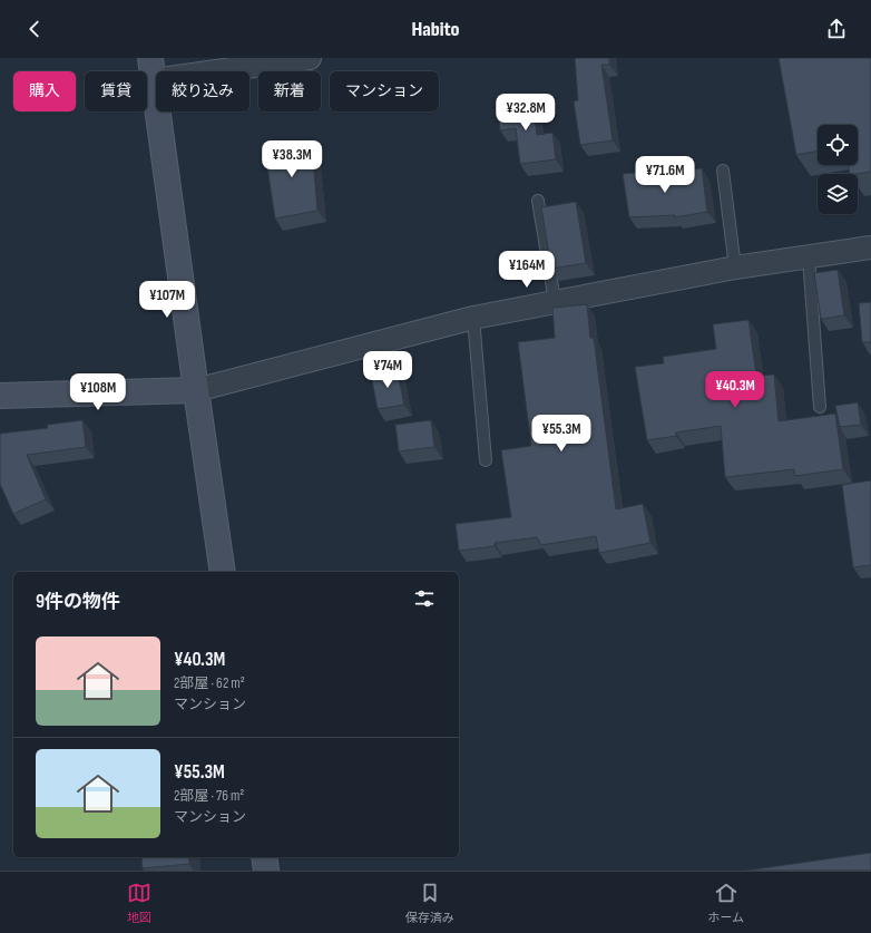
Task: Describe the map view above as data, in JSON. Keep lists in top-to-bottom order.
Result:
{
  "page": {
    "header": "Habito",
    "chip": [
      "購入",
      "賃貸",
      "絞り込み",
      "新着",
      "マンション"
    ],
    "price": [
      "¥32.8M",
      "¥38.3M",
      "¥71.6M",
      "¥164M",
      "¥107M",
      "¥74M",
      "¥40.3M",
      "¥108M",
      "¥55.3M"
    ],
    "heading": "9件の物件",
    "list": [
      {
        "name": "¥40.3M",
        "note": "2部屋 · 62 m² · マンション"
      },
      {
        "name": "¥55.3M",
        "note": "2部屋 · 76 m² · マンション"
      }
    ],
    "tabs": ["地図", "保存済み", "ホーム"]
  }
}
